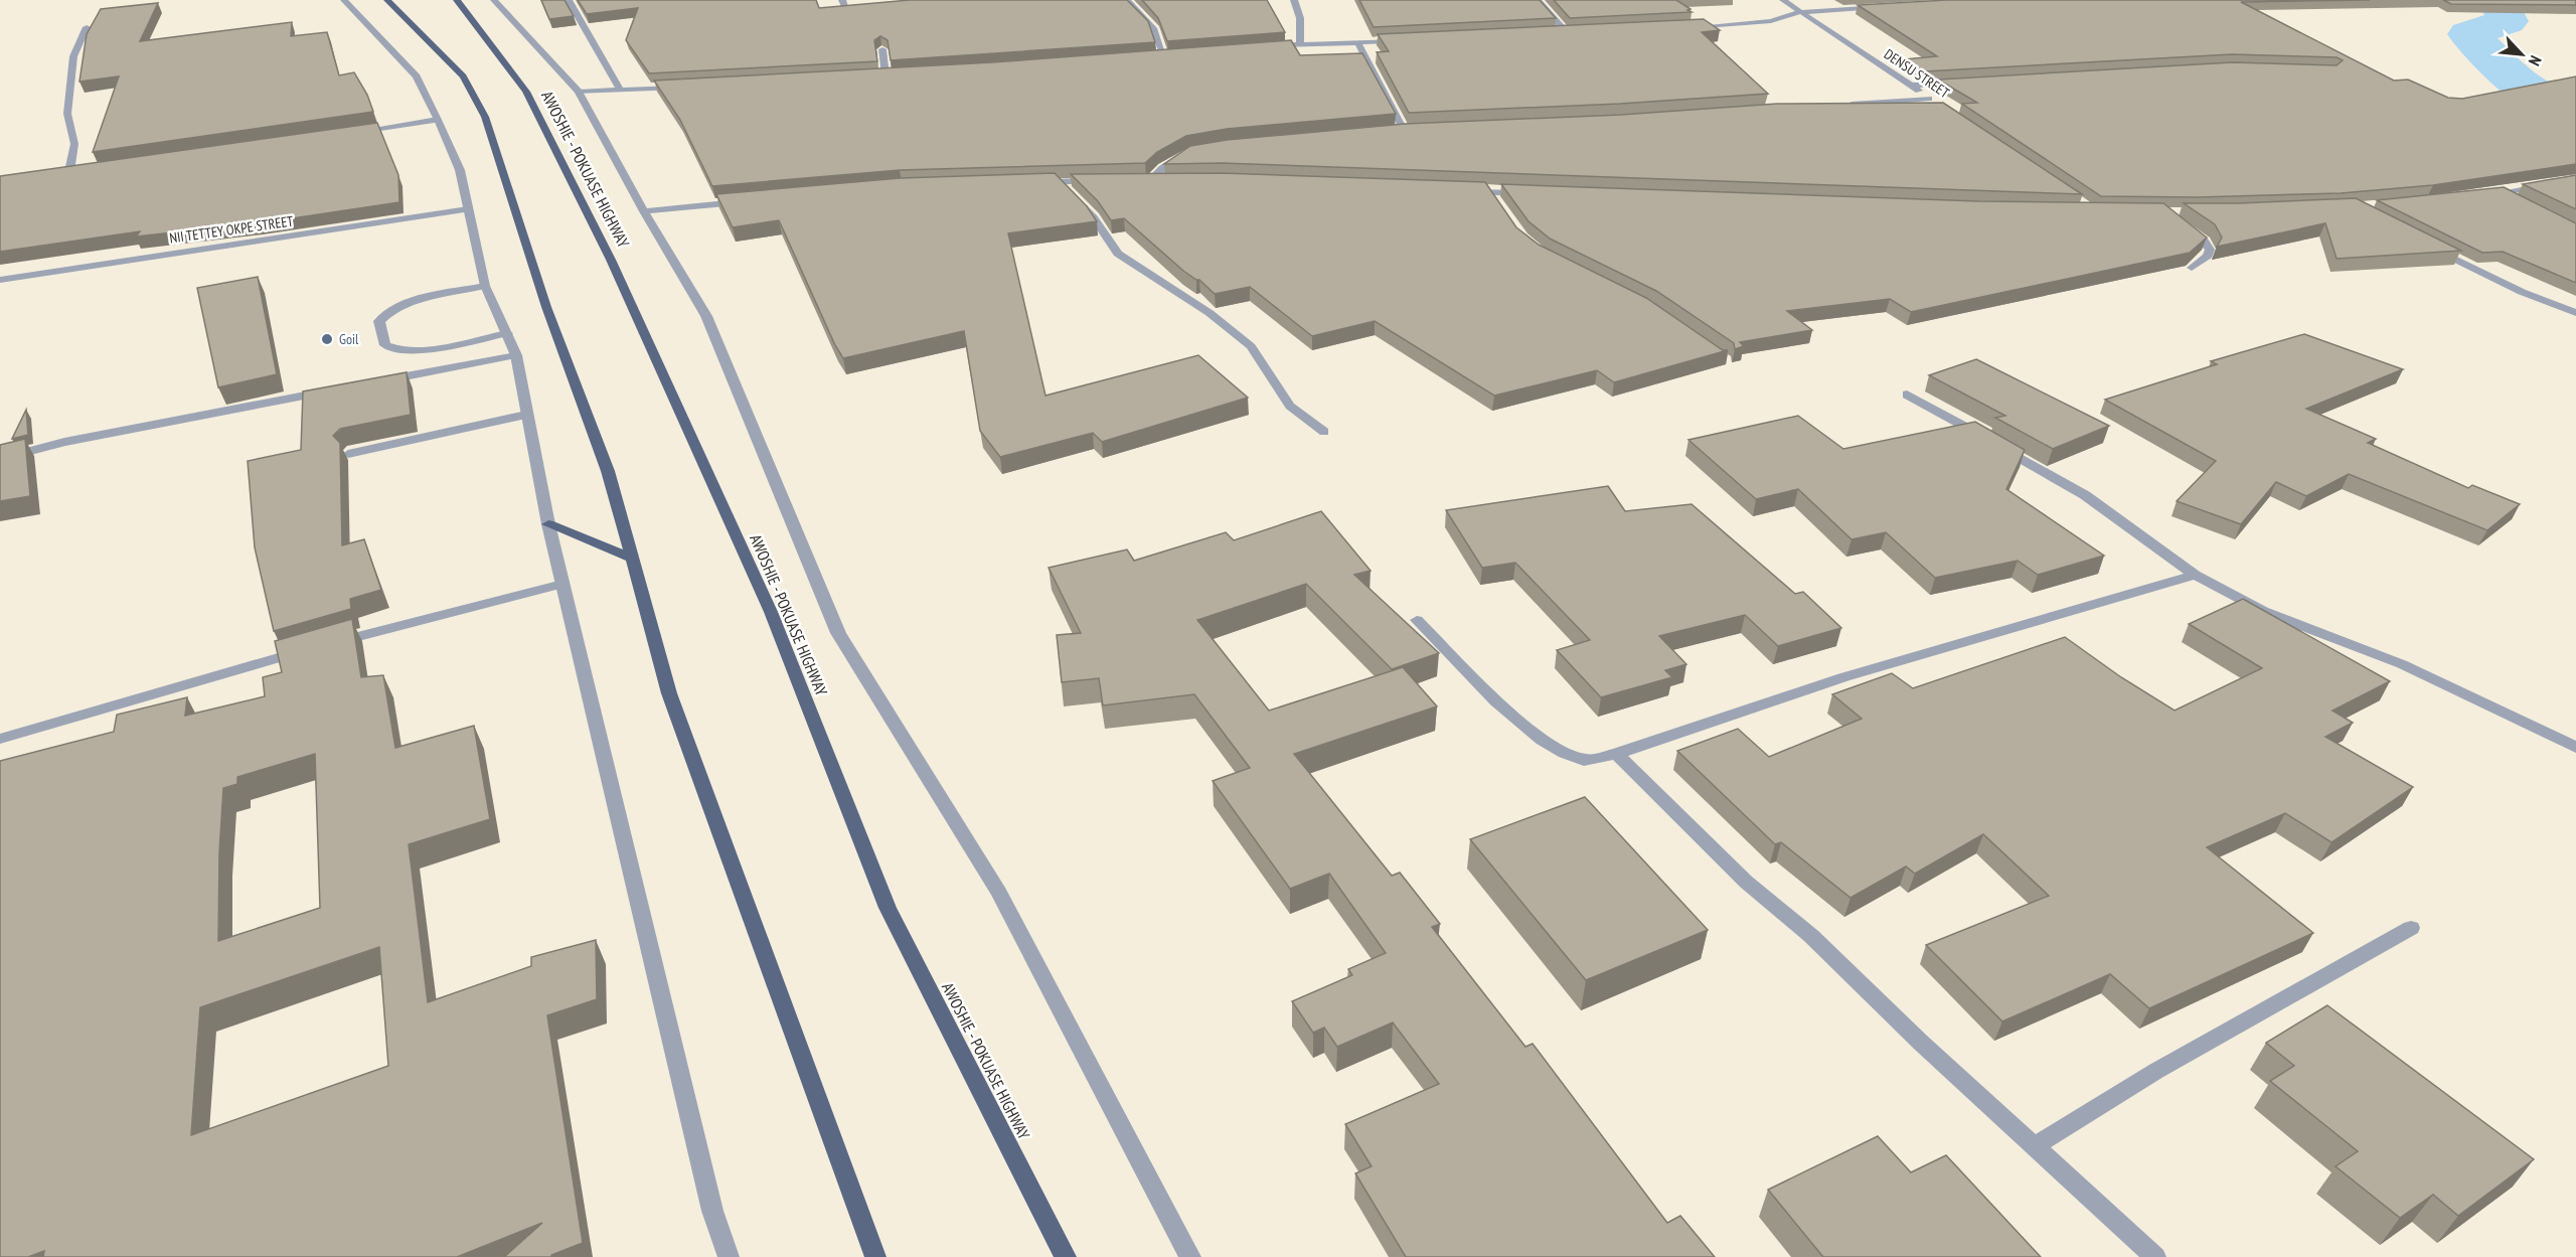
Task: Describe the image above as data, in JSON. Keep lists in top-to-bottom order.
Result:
{
  "streets": {
    "main road": ["AWOSHIE - POKUASE HIGHWAY"],
    "street": ["DENSU STREET", "NII TETTEY OKPE STREET"]
  },
  "places": ["Goil"],
  "north": "bottom right"
}
